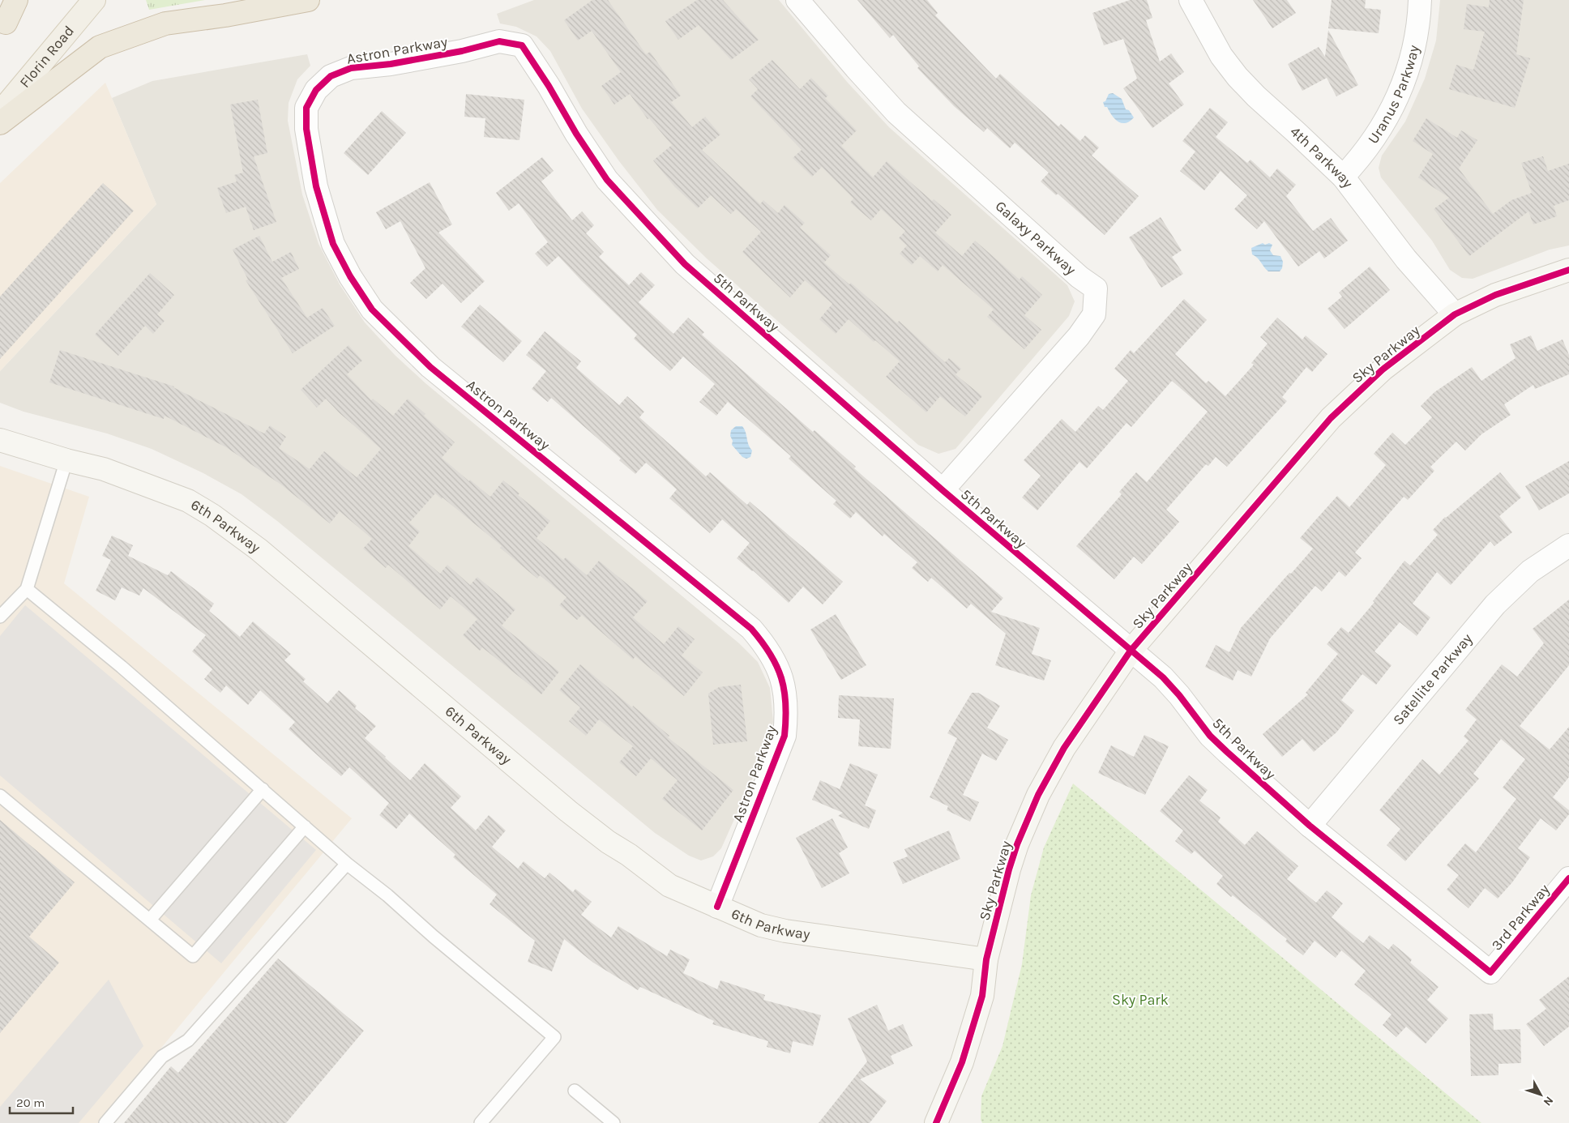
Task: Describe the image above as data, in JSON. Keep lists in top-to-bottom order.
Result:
{
  "streets": {
    "main road": ["Florin Road"],
    "street": [
      "Astron Parkway",
      "Uranus Parkway",
      "4th Parkway",
      "Galaxy Parkway",
      "5th Parkway",
      "Sky Parkway",
      "6th Parkway",
      "Satellite Parkway",
      "3rd Parkway"
    ]
  },
  "crossings": [
    ["Astron Parkway", "5th Parkway"],
    ["Astron Parkway", "6th Parkway"],
    ["Uranus Parkway", "4th Parkway"],
    ["4th Parkway", "Sky Parkway"],
    ["Galaxy Parkway", "5th Parkway"],
    ["5th Parkway", "Sky Parkway"],
    ["5th Parkway", "Satellite Parkway"],
    ["5th Parkway", "3rd Parkway"],
    ["Sky Parkway", "6th Parkway"]
  ],
  "parks": ["Sky Park"],
  "scale_bar": "20 m",
  "north": "bottom right"
}
